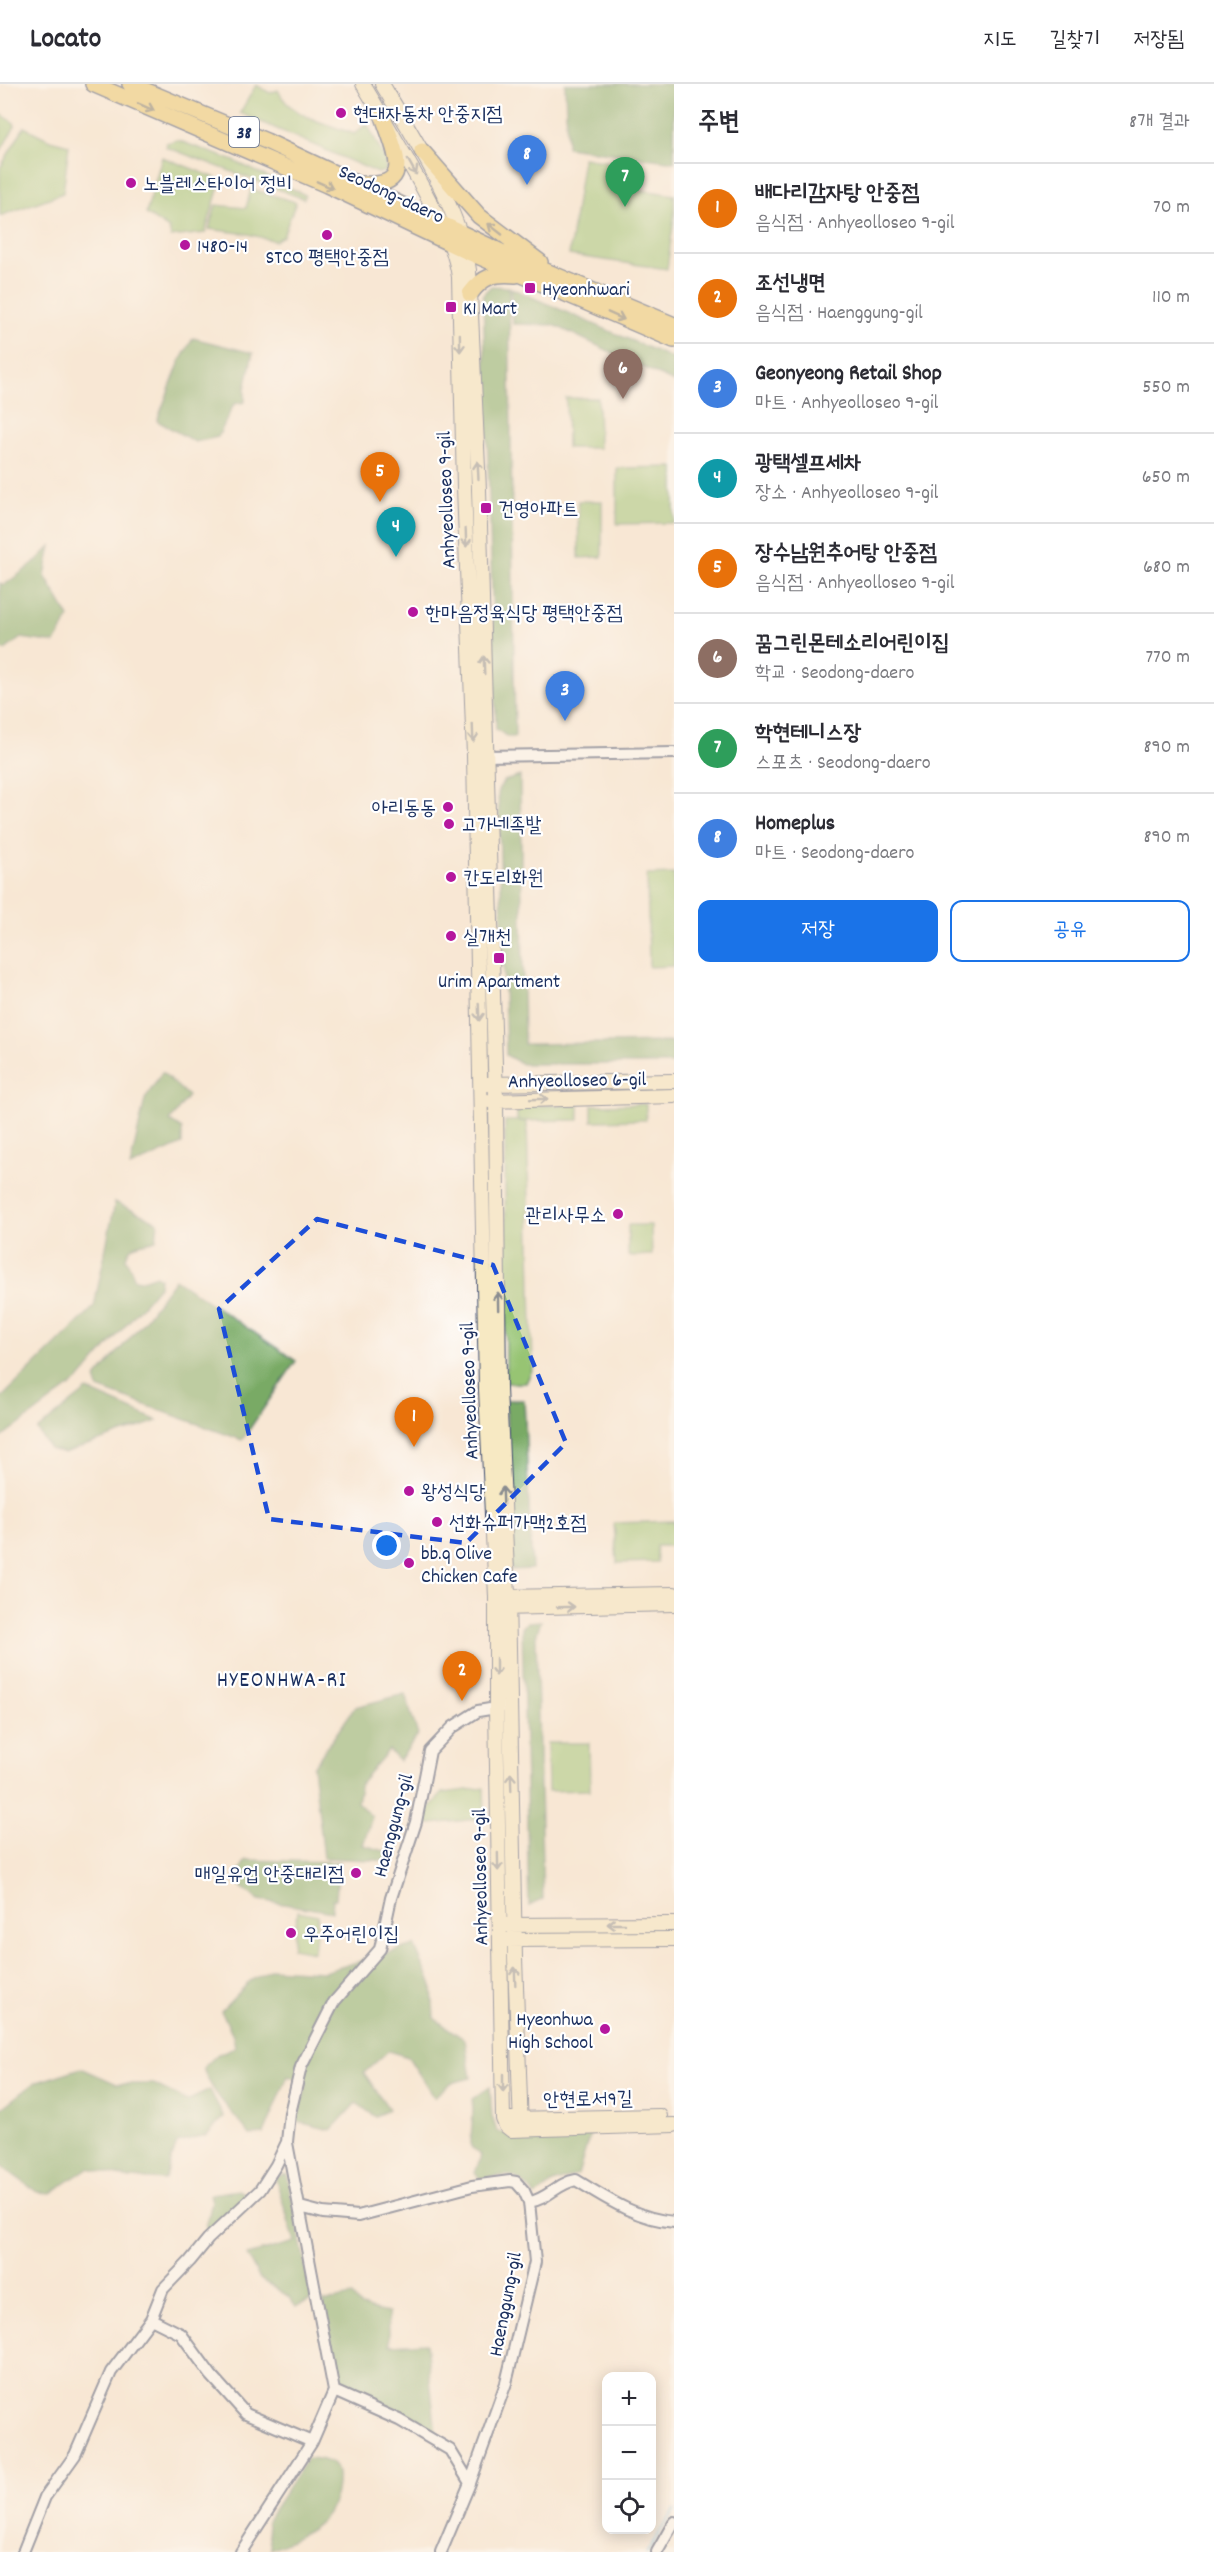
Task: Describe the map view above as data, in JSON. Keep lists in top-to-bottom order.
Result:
{
  "streets": {
    "main road": ["38", "Seodong-daero"],
    "street": [
      "Anhyeolloseo 9-gil",
      "Anhyeolloseo 6-gil",
      "Haenggung-gil",
      "안현로서9길"
    ]
  },
  "crossings": [
    ["Seodong-daero", "Anhyeolloseo 9-gil"],
    ["Anhyeolloseo 9-gil", "Anhyeolloseo 6-gil"],
    ["Anhyeolloseo 9-gil", "Haenggung-gil"],
    ["Anhyeolloseo 9-gil", "안현로서9길"]
  ],
  "districts": ["HYEONHWA-RI"],
  "places": {
    "other": [
      "현대자동차 안중지점",
      "노블레스타이어 정비",
      "STCO 평택안중점",
      "1480-14",
      "한마음정육식당 평택안중점",
      "아리동동",
      "고가네족발",
      "칸도리화원",
      "실개천",
      "관리사무소",
      "왕성식당",
      "선화슈퍼가맥2호점",
      "bb.q Olive Chicken Cafe",
      "매일유업 안중대리점",
      "우주어린이집",
      "Hyeonhwa High School"
    ],
    "transit": [
      "Hyeonhwari",
      "K1 Mart",
      "건영아파트",
      "Urim Apartment"
    ]
  },
  "page": {
    "header": "Locato",
    "nav": ["지도", "길찾기", "저장됨"],
    "heading": ["주변", "8개 결과"],
    "pins": [
      "8",
      "7",
      "6",
      "5",
      "4",
      "3",
      "1",
      "2"
    ],
    "list": [
      {
        "mark": "1",
        "name": "배다리감자탕 안중점",
        "note": "음식점 · Anhyeolloseo 9-gil",
        "value": "70 m"
      },
      {
        "mark": "2",
        "name": "조선냉면",
        "note": "음식점 · Haenggung-gil",
        "value": "110 m"
      },
      {
        "mark": "3",
        "name": "Geonyeong Retail Shop",
        "note": "마트 · Anhyeolloseo 9-gil",
        "value": "550 m"
      },
      {
        "mark": "4",
        "name": "광택셀프세차",
        "note": "장소 · Anhyeolloseo 9-gil",
        "value": "650 m"
      },
      {
        "mark": "5",
        "name": "장수남원추어탕 안중점",
        "note": "음식점 · Anhyeolloseo 9-gil",
        "value": "680 m"
      },
      {
        "mark": "6",
        "name": "꿈그린몬테소리어린이집",
        "note": "학교 · Seodong-daero",
        "value": "770 m"
      },
      {
        "mark": "7",
        "name": "학현테니스장",
        "note": "스포츠 · Seodong-daero",
        "value": "890 m"
      },
      {
        "mark": "8",
        "name": "Homeplus",
        "note": "마트 · Seodong-daero",
        "value": "890 m"
      }
    ],
    "buttons": ["저장", "공유"],
    "map_buttons": ["+", "−"]
  }
}
